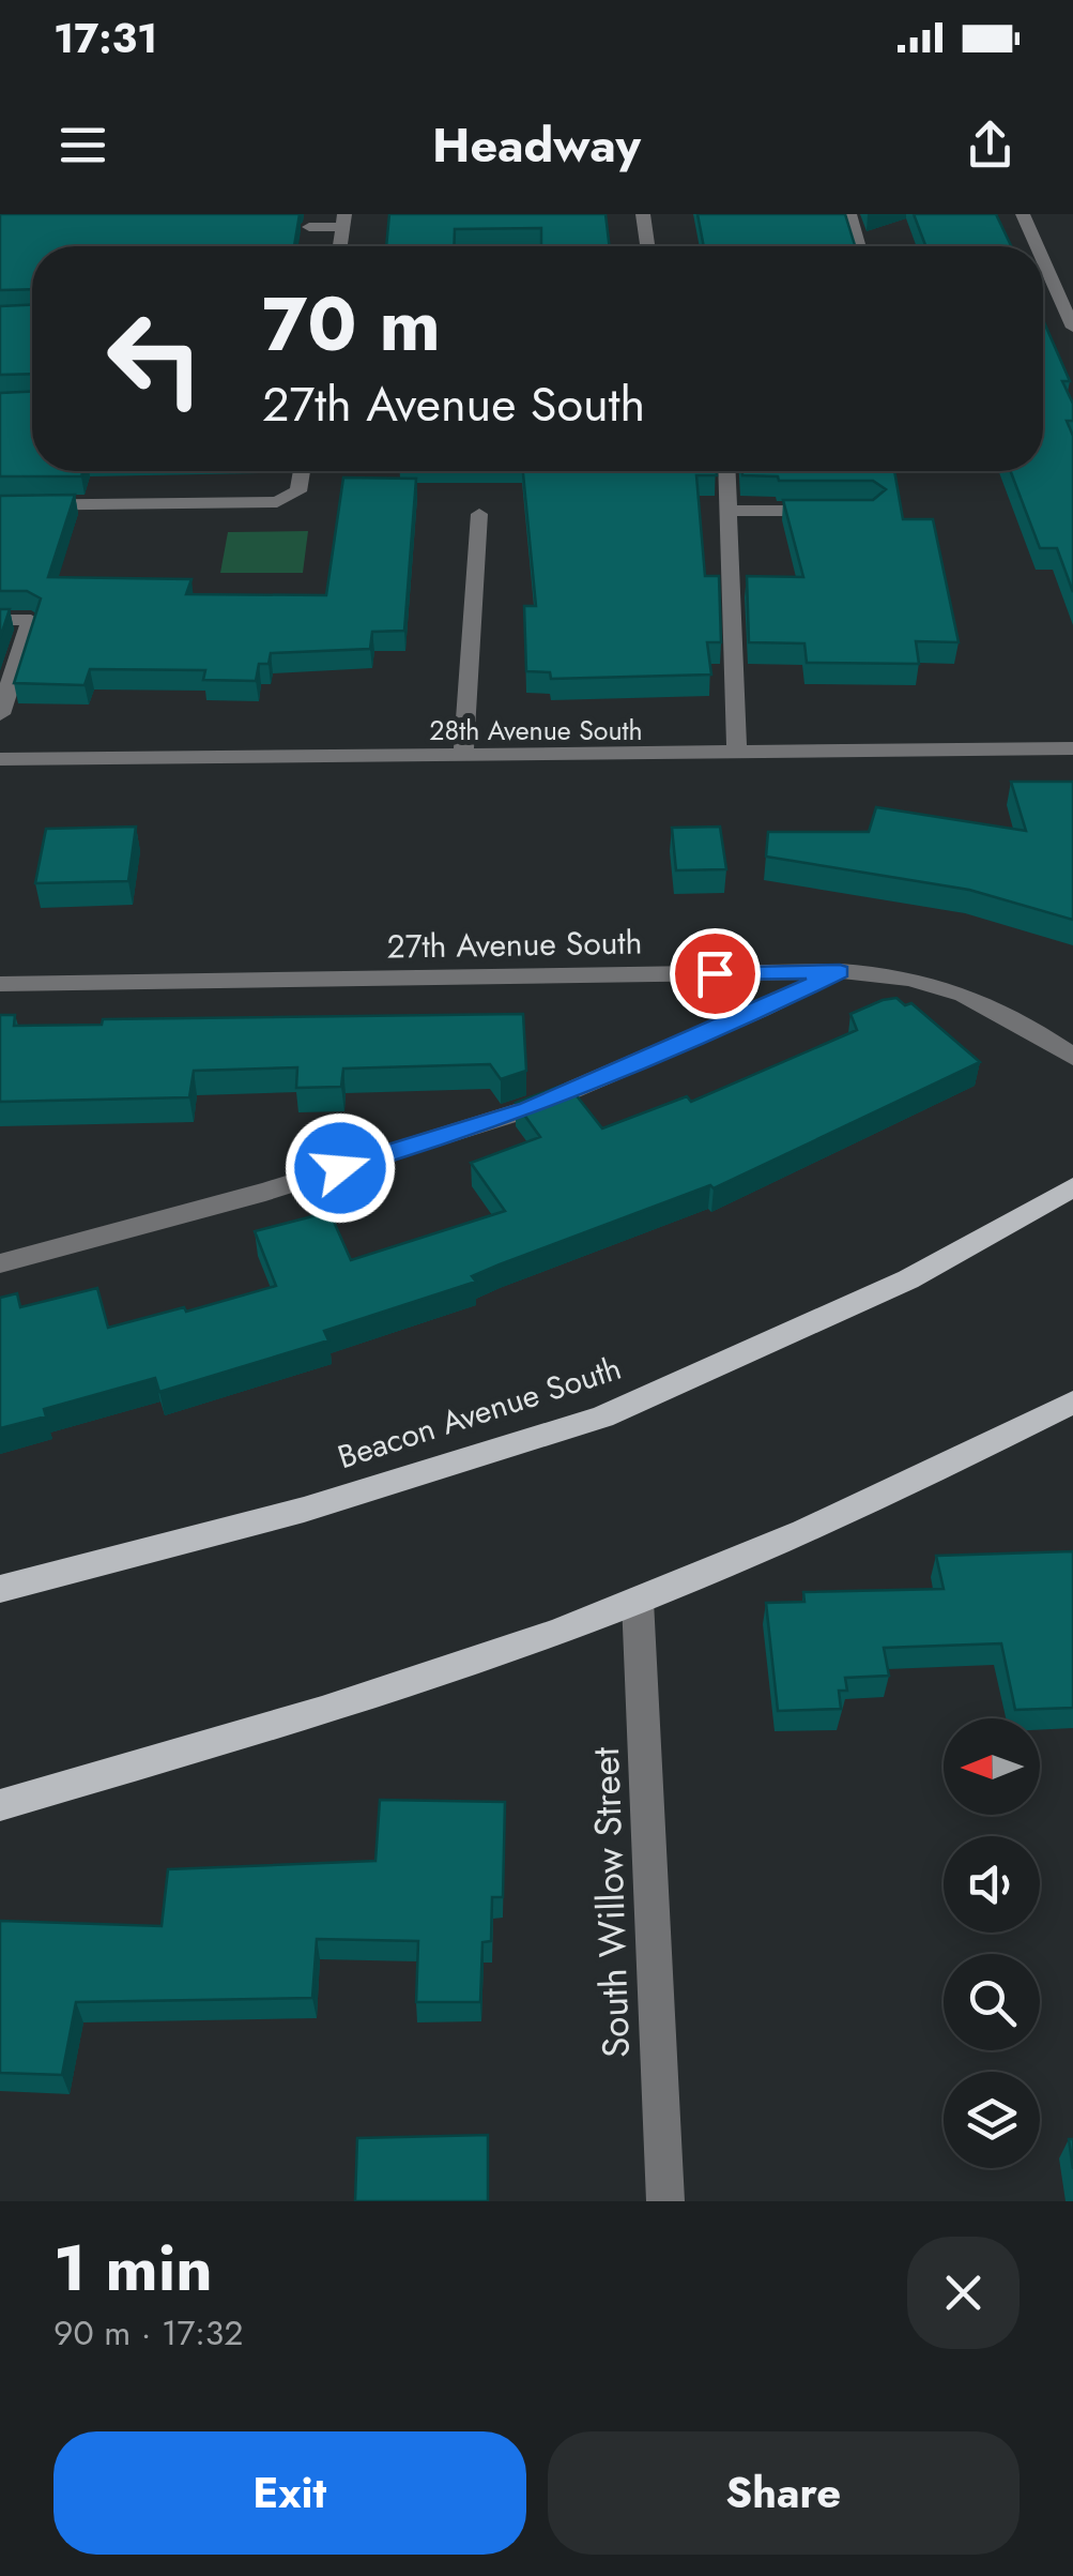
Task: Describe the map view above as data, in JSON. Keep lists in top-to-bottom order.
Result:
{
  "streets": {
    "main road": ["Beacon Avenue South"],
    "street": ["28th Avenue South", "27th Avenue South", "South Willow Street"]
  },
  "north": "left",
  "page": {
    "status": "17:31",
    "header": "Headway",
    "turn": ["70 m", "27th Avenue South"],
    "heading": ["1 min", "90 m · 17:32"],
    "buttons": ["Exit", "Share"]
  }
}
